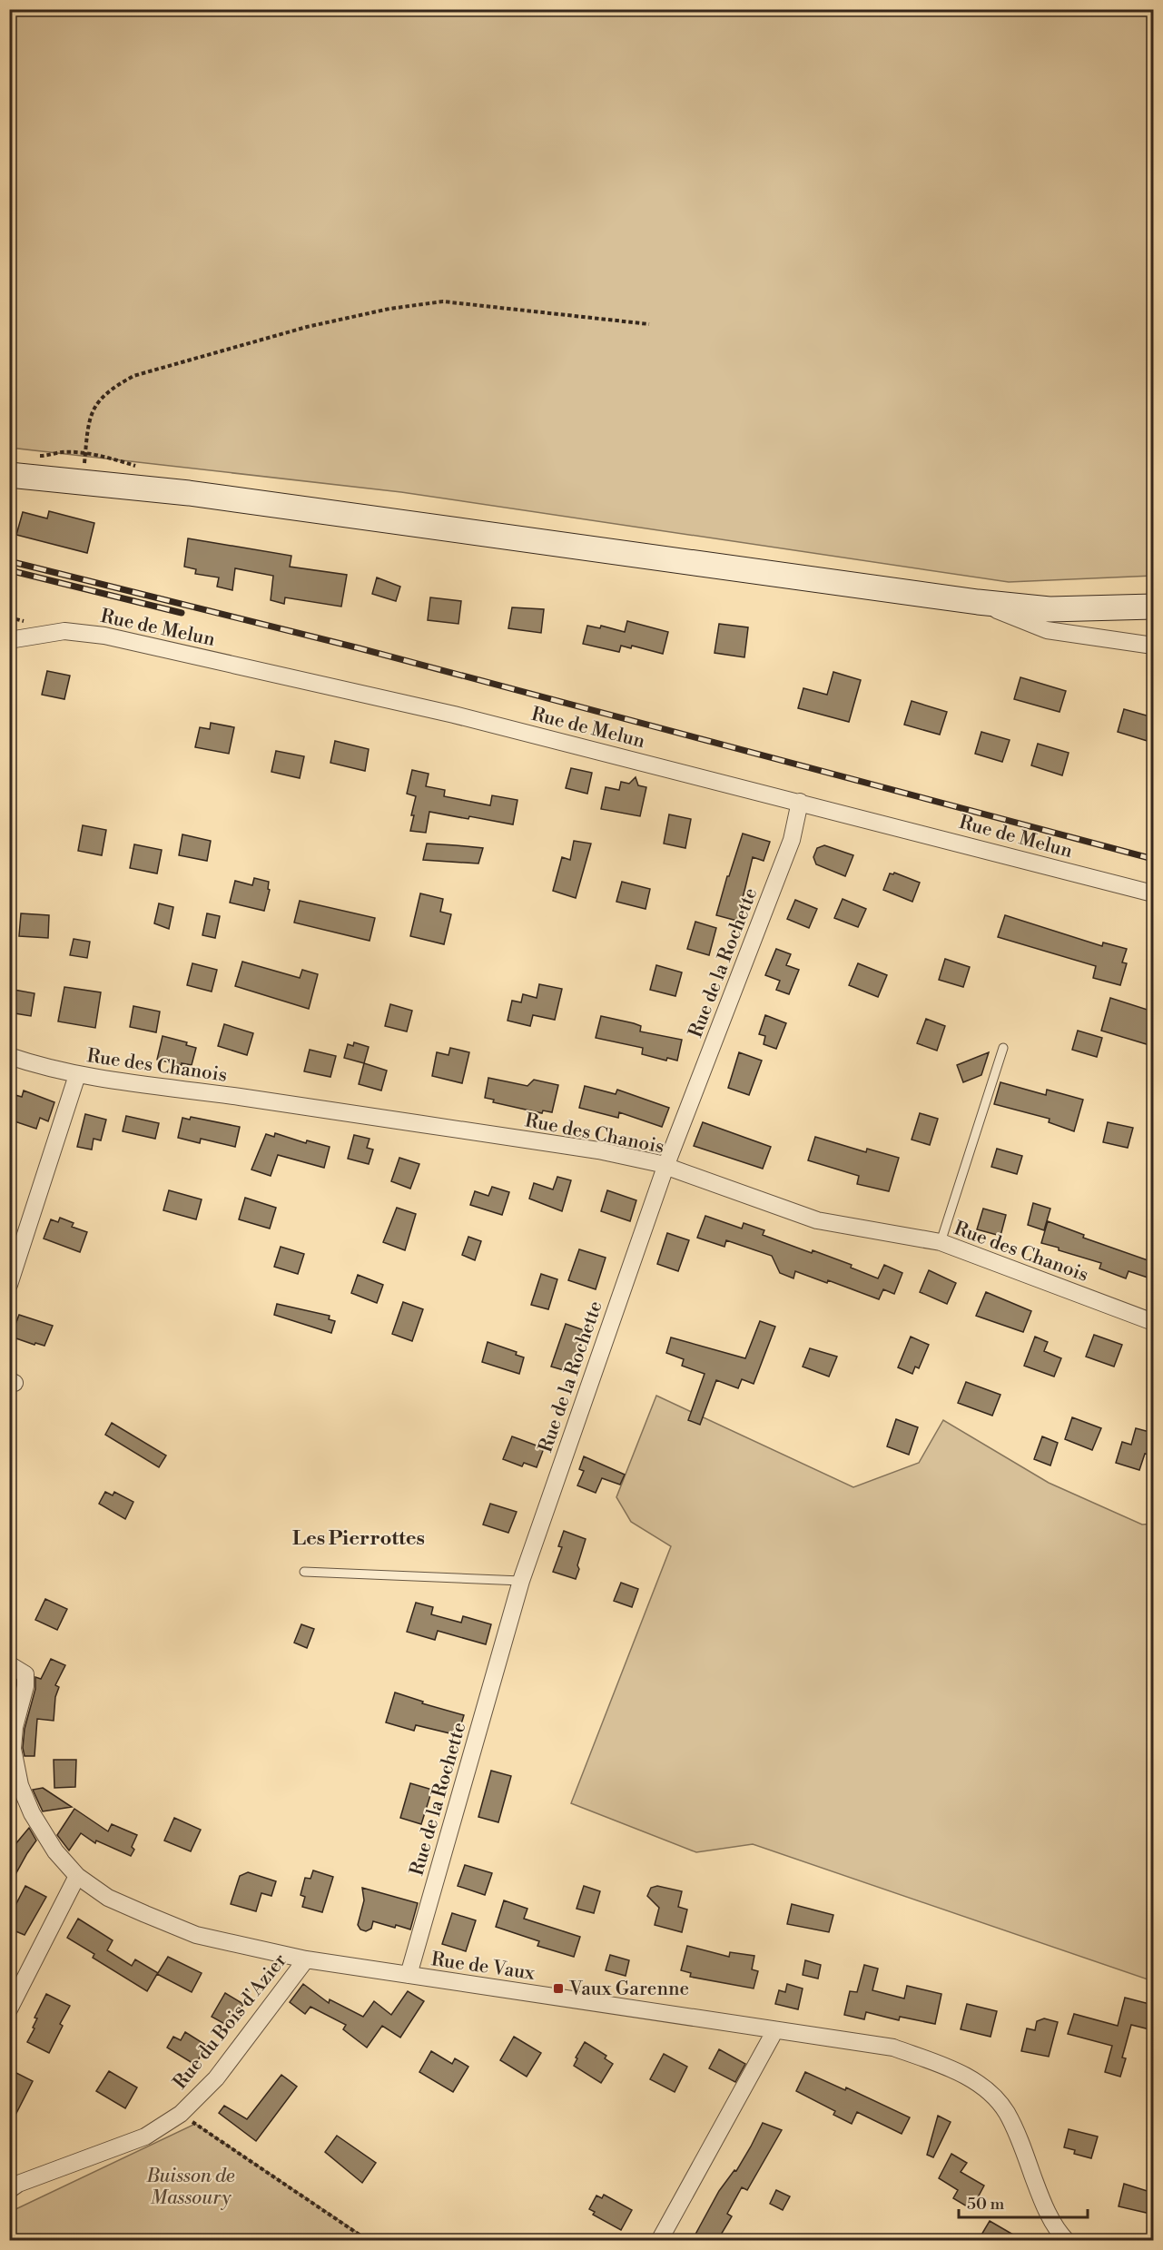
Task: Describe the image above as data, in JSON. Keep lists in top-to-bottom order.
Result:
{
  "streets": {
    "street": [
      "Rue de Melun",
      "Rue de la Rochette",
      "Rue des Chanois",
      "Rue de Vaux",
      "Rue du Bois d'Azier"
    ]
  },
  "crossings": [
    ["Rue de Melun", "Rue de la Rochette"],
    ["Rue de la Rochette", "Rue des Chanois"],
    ["Rue de la Rochette", "Rue de Vaux"],
    ["Rue de Vaux", "Rue du Bois d'Azier"]
  ],
  "districts": ["Les Pierrottes"],
  "parks": ["Buisson de Massoury"],
  "places": {
    "transit": ["Vaux Garenne"]
  },
  "scale_bar": "50 m"
}
